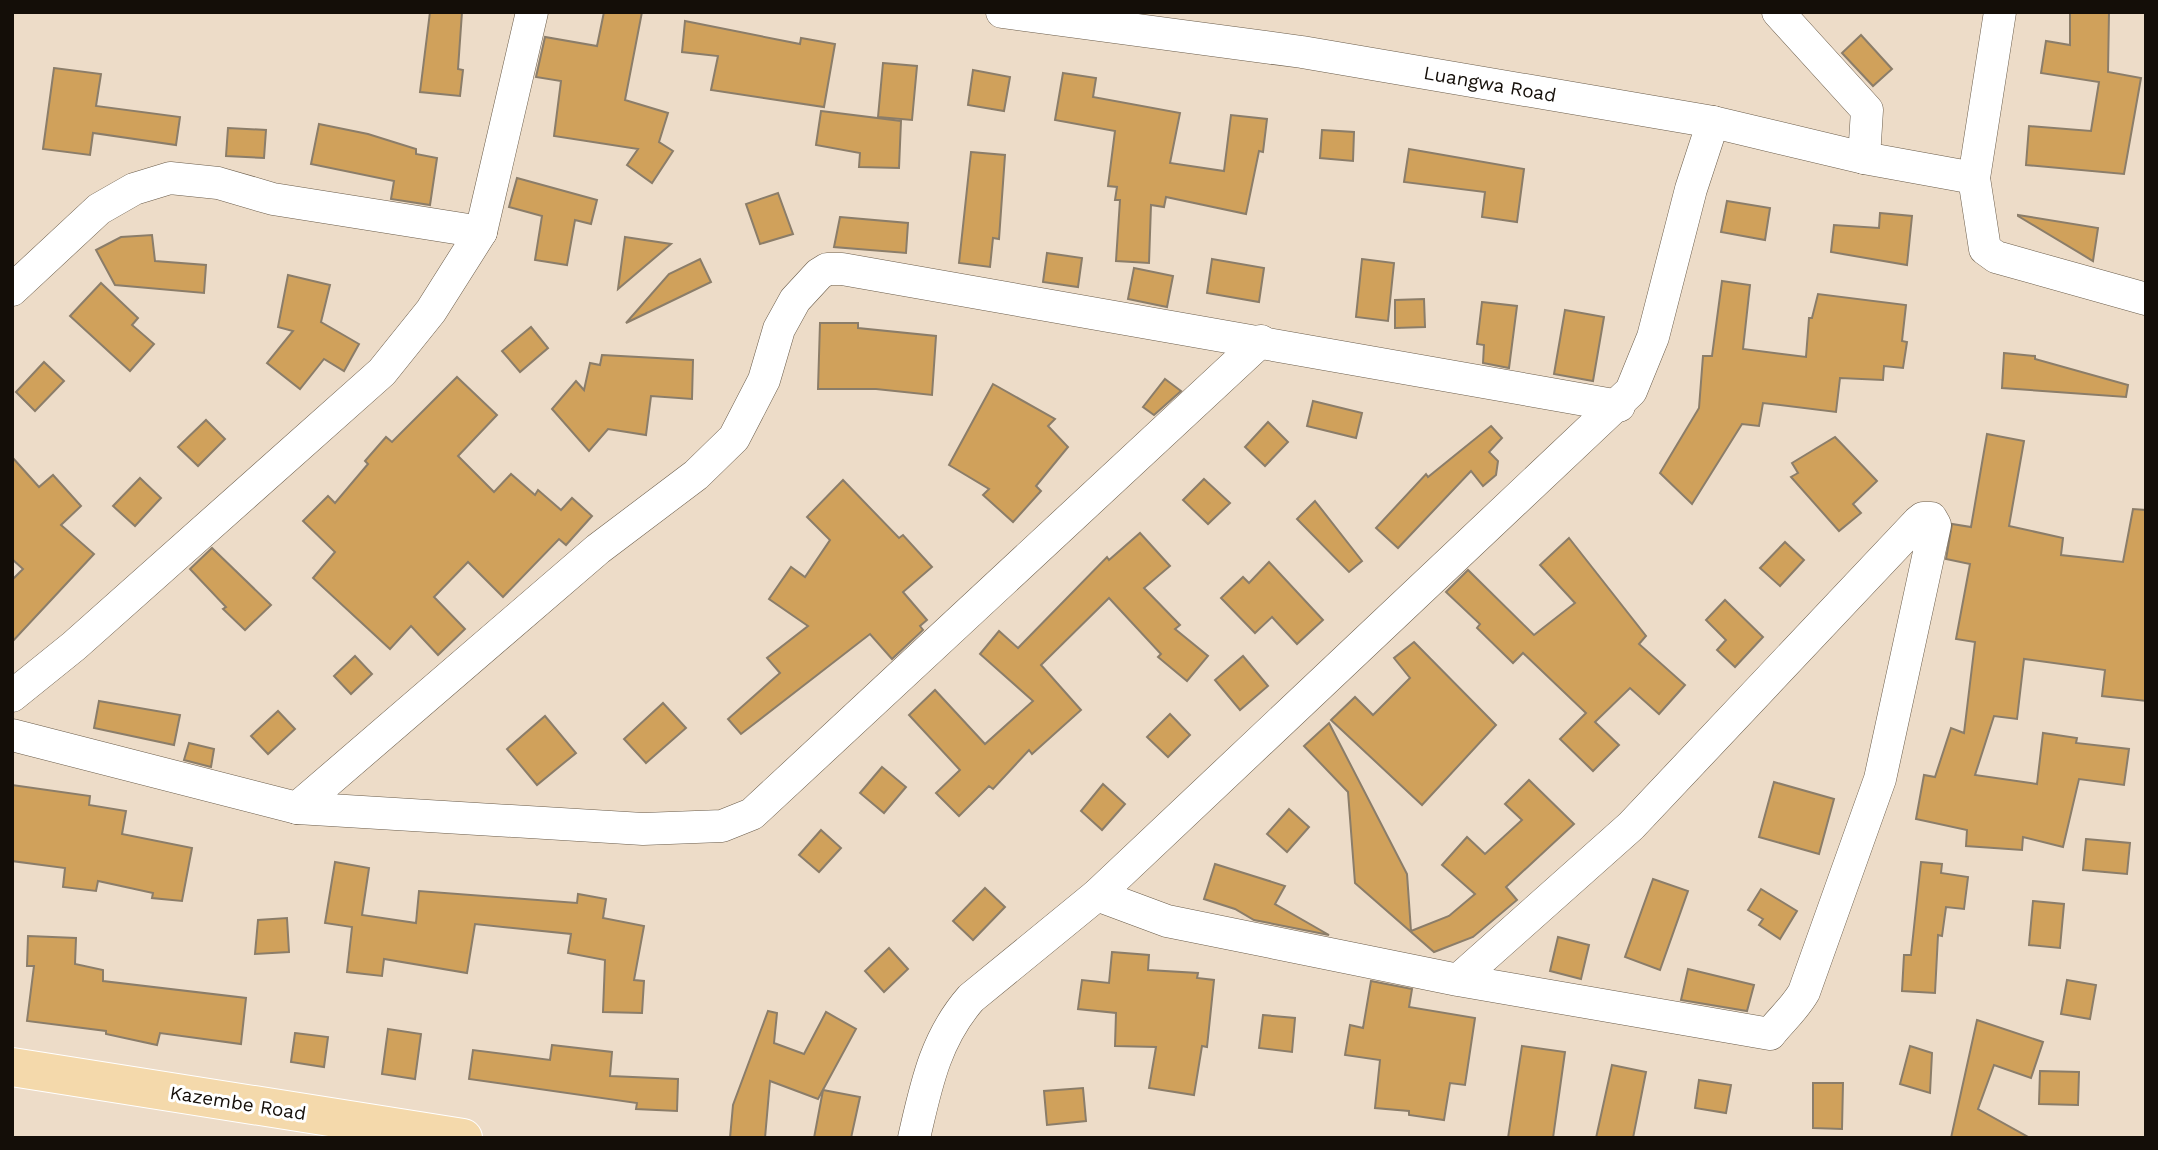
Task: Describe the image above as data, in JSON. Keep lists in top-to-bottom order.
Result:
{
  "streets": {
    "main road": ["Kazembe Road"],
    "street": ["Luangwa Road"]
  }
}
